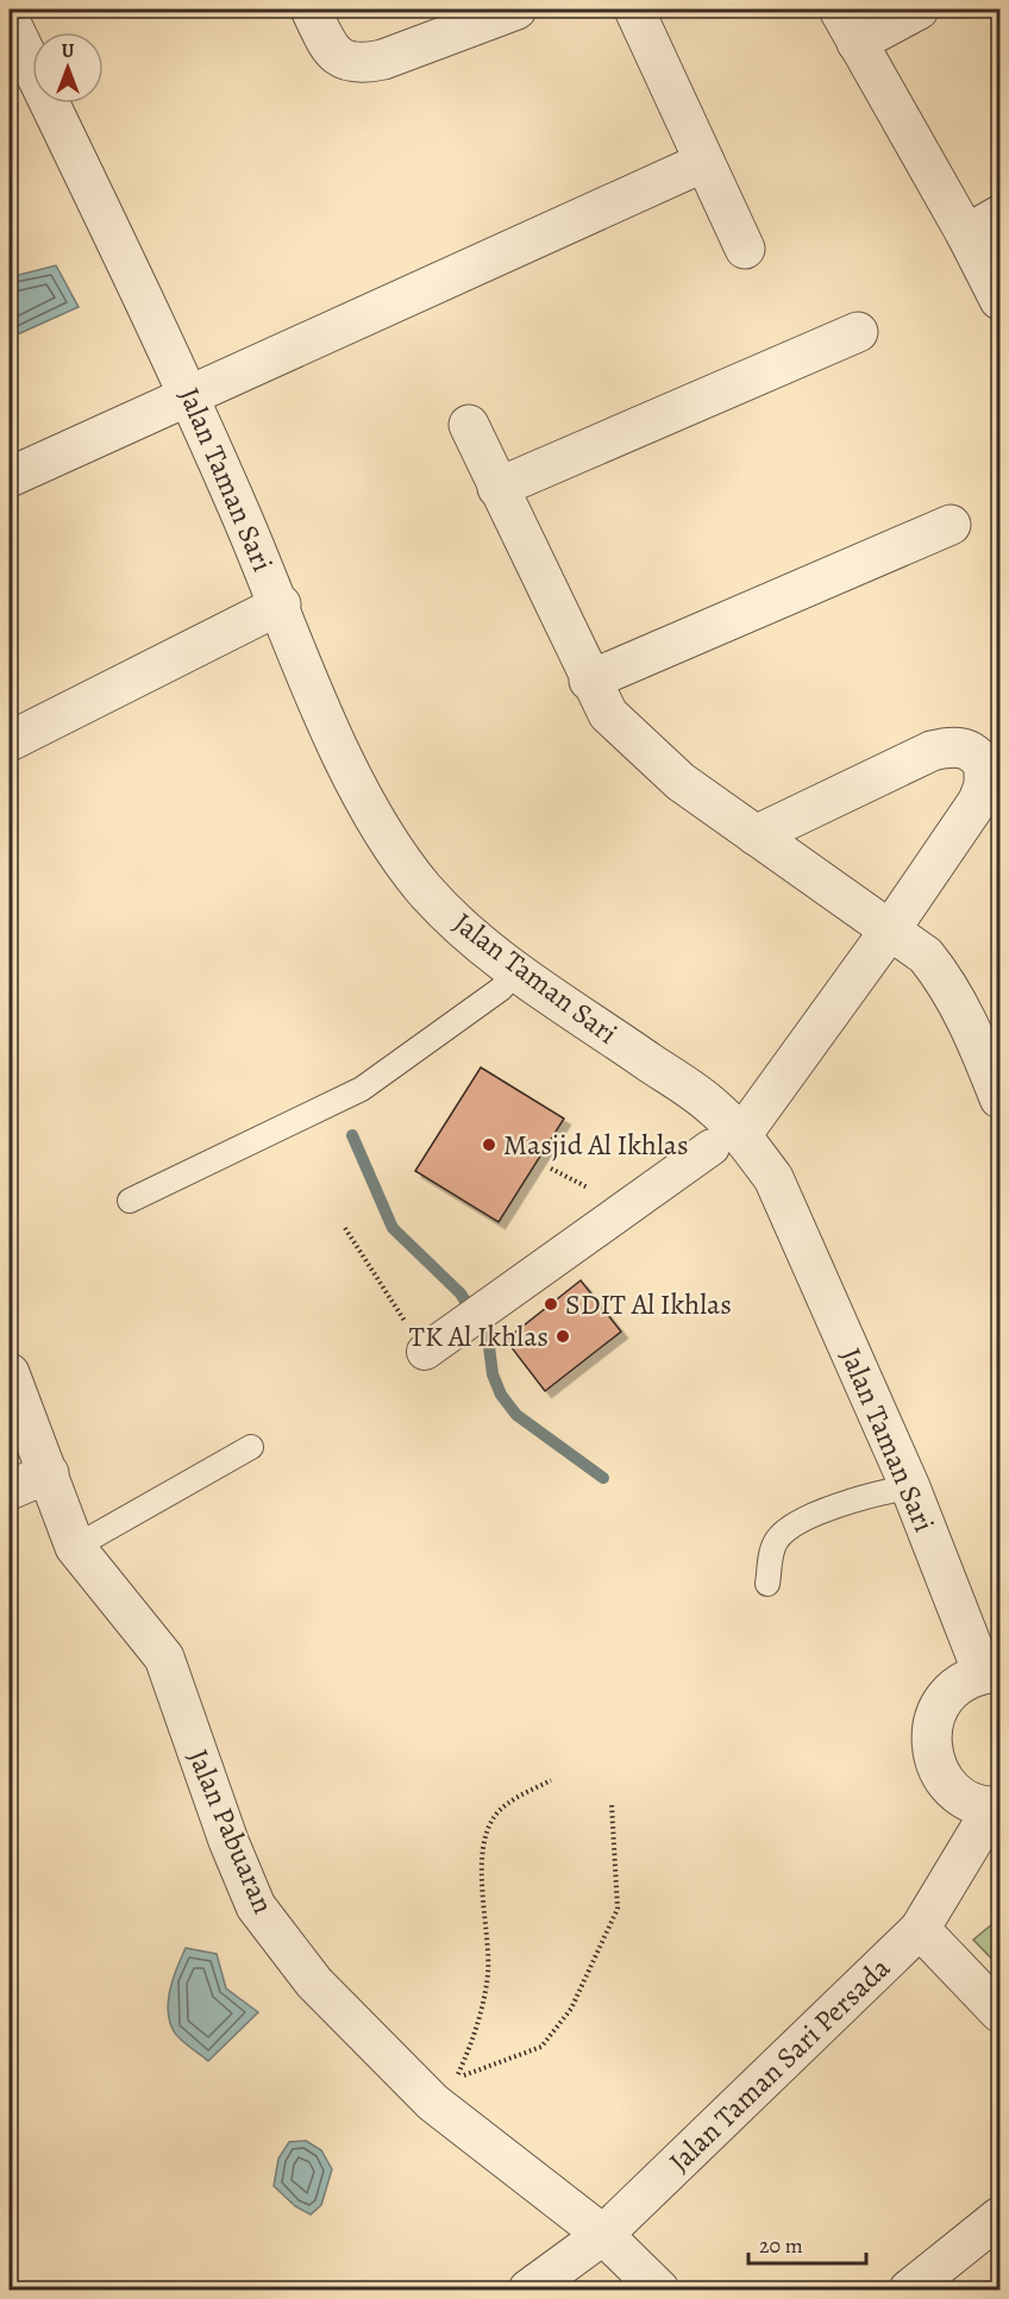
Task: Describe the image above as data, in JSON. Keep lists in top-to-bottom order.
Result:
{
  "streets": {
    "street": ["Jalan Taman Sari", "Jalan Pabuaran", "Jalan Taman Sari Persada"]
  },
  "crossings": [
    ["Jalan Pabuaran", "Jalan Taman Sari Persada"]
  ],
  "places": ["Masjid Al Ikhlas", "SDIT Al Ikhlas", "TK Al Ikhlas"],
  "scale_bar": "20 m",
  "north": "top"
}
